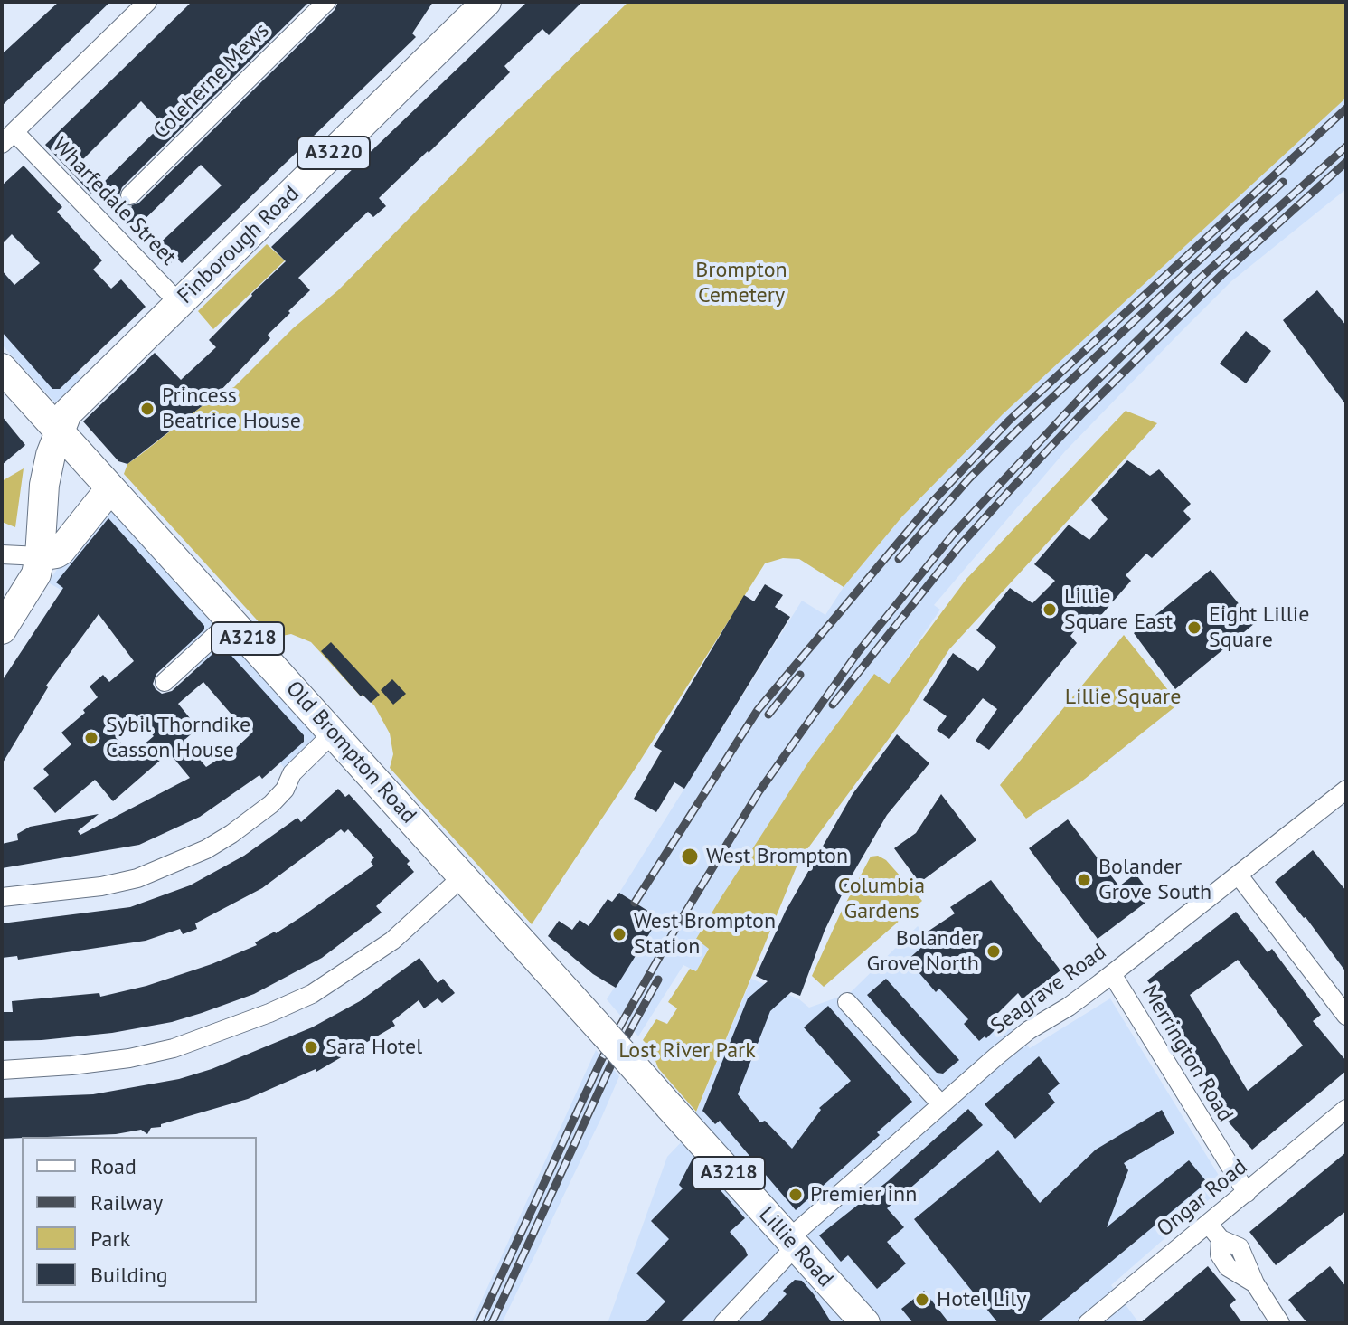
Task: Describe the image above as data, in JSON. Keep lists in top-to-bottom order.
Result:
{
  "streets": {
    "main road": [
      "A3220",
      "Finborough Road",
      "A3218",
      "Old Brompton Road",
      "Lillie Road"
    ],
    "street": [
      "Coleherne Mews",
      "Wharfedale Street",
      "Seagrave Road",
      "Merrington Road",
      "Ongar Road"
    ]
  },
  "crossings": [
    ["A3220", "Finborough Road"],
    ["A3220", "Old Brompton Road"],
    ["Wharfedale Street", "Finborough Road"],
    ["Finborough Road", "Old Brompton Road"],
    ["Old Brompton Road", "Lillie Road"],
    ["Seagrave Road", "Merrington Road"],
    ["Seagrave Road", "Lillie Road"],
    ["Merrington Road", "Ongar Road"]
  ],
  "parks": [
    "Brompton Cemetery",
    "Lillie Square",
    "Columbia Gardens",
    "Lost River Park"
  ],
  "places": [
    "Princess Beatrice House",
    "Lillie Square East",
    "Eight Lillie Square",
    "Sybil Thorndike Casson House",
    "West Brompton",
    "Bolander Grove South",
    "West Brompton Station",
    "Bolander Grove North",
    "Sara Hotel",
    "Premier inn",
    "Hotel Lily"
  ],
  "legend": [
    "Road",
    "Railway",
    "Park",
    "Building"
  ]
}
